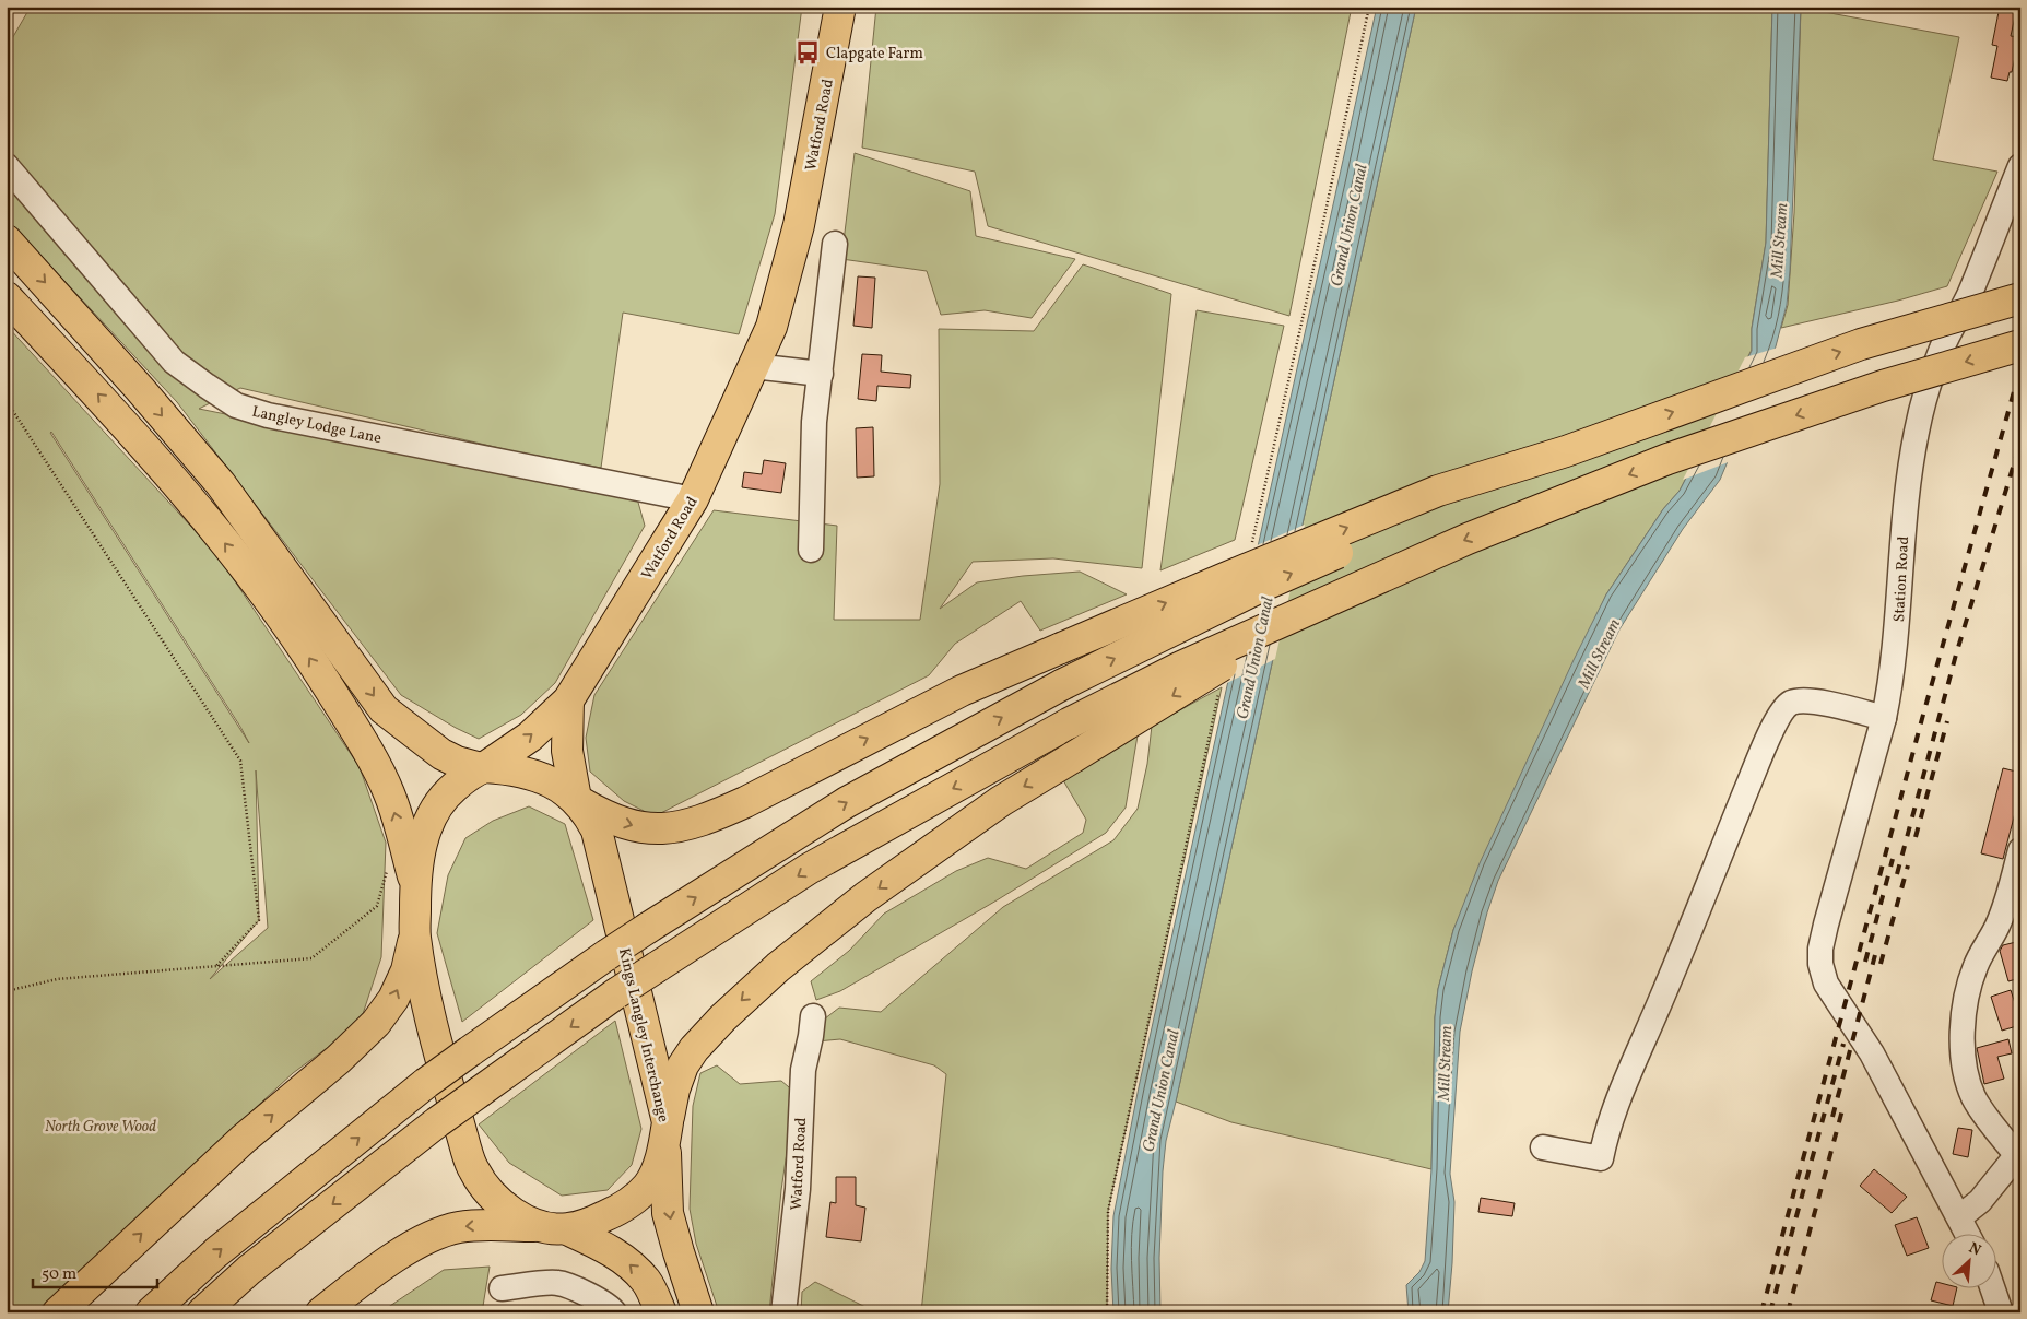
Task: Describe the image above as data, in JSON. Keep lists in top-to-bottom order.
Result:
{
  "streets": {
    "main road": ["Watford Road", "Kings Langley Interchange"],
    "street": ["Langley Lodge Lane", "Station Road"]
  },
  "crossings": [
    ["Watford Road", "Langley Lodge Lane"],
    ["Watford Road", "Kings Langley Interchange"]
  ],
  "water": ["Grand Union Canal", "Mill Stream"],
  "parks": ["North Grove Wood"],
  "places": {
    "bus stop": ["Clapgate Farm"]
  },
  "scale_bar": "50 m",
  "north": "top right"
}
